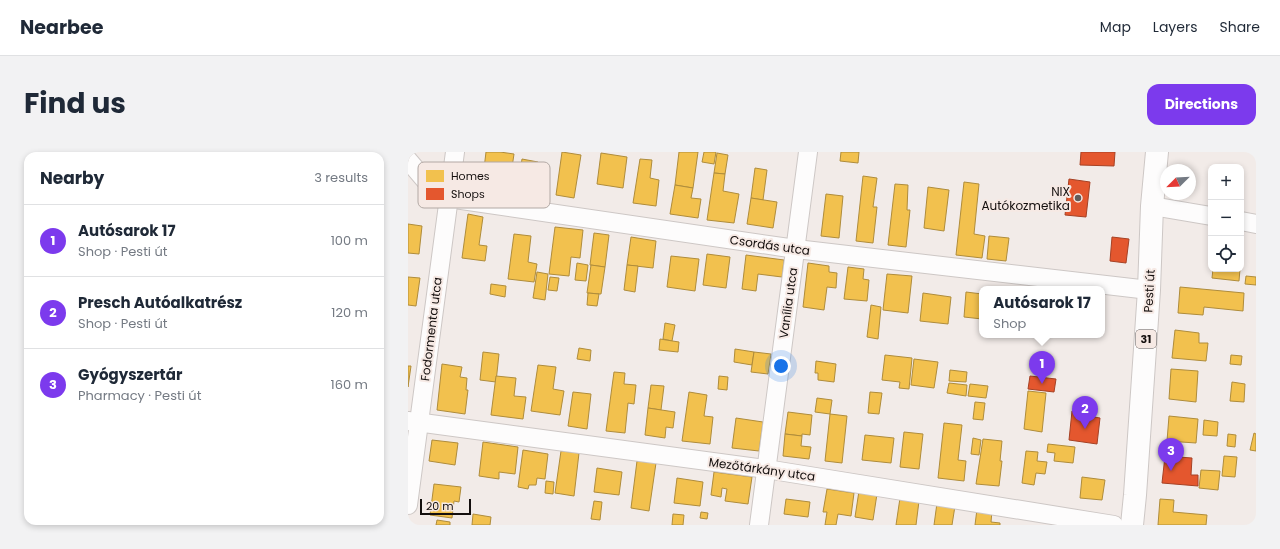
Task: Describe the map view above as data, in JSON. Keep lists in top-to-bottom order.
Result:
{
  "streets": {
    "main road": ["Pesti út", "31"],
    "street": [
      "Csordás utca",
      "Vanília utca",
      "Fodormenta utca",
      "Mezőtárkány utca"
    ]
  },
  "crossings": [
    ["Csordás utca", "Pesti út"],
    ["Csordás utca", "Vanília utca"],
    ["Vanília utca", "Mezőtárkány utca"],
    ["Fodormenta utca", "Mezőtárkány utca"]
  ],
  "places": ["NIX Autókozmetika"],
  "legend": ["Homes", "Shops"],
  "scale_bar": "20 m",
  "north": "bottom left",
  "page": {
    "header": "Nearbee",
    "nav": ["Map", "Layers", "Share"],
    "title": "Find us",
    "buttons": "Directions",
    "heading": ["Nearby", "3 results"],
    "map_buttons": ["+", "−"],
    "list": [
      {
        "mark": "1",
        "name": "Autósarok 17",
        "note": "Shop · Pesti út",
        "value": "100 m"
      },
      {
        "mark": "2",
        "name": "Presch Autóalkatrész",
        "note": "Shop · Pesti út",
        "value": "120 m"
      },
      {
        "mark": "3",
        "name": "Gyógyszertár",
        "note": "Pharmacy · Pesti út",
        "value": "160 m"
      }
    ],
    "popup": ["Autósarok 17", "Shop"],
    "pins": ["1", "2", "3"],
    "scale": "20 m"
  }
}
